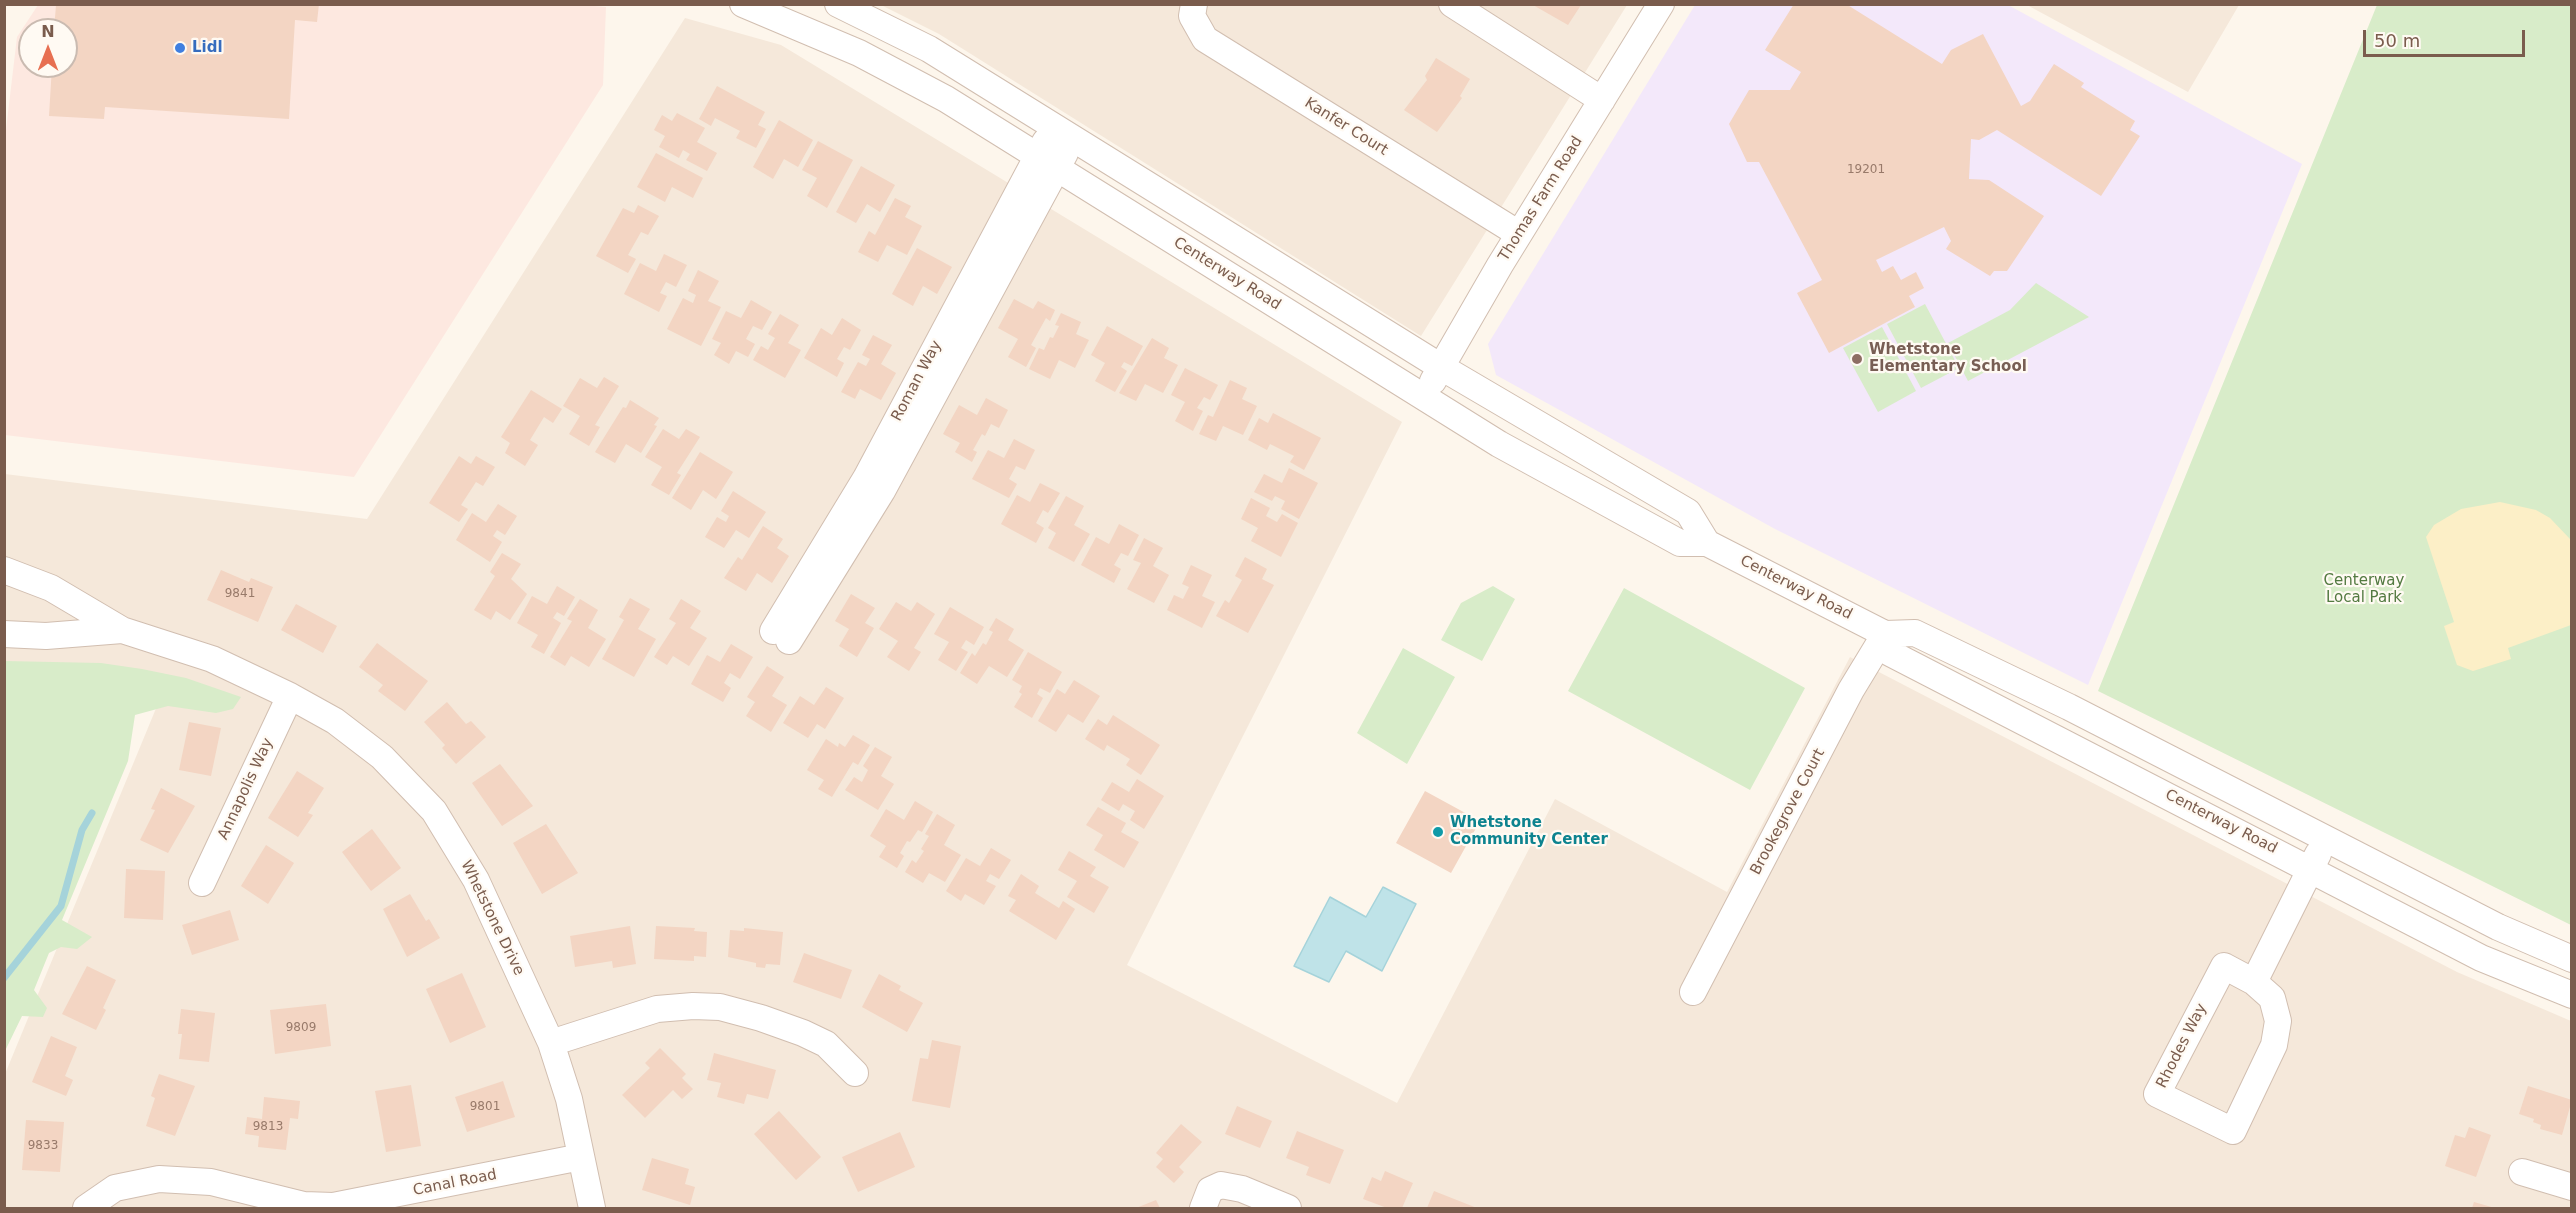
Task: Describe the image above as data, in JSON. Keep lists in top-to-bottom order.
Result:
{
  "streets": {
    "street": [
      "Kanfer Court",
      "Thomas Farm Road",
      "Centerway Road",
      "Roman Way",
      "Annapolis Way",
      "Brookegrove Court",
      "Whetstone Drive",
      "Rhodes Way",
      "Canal Road"
    ]
  },
  "crossings": [
    ["Kanfer Court", "Thomas Farm Road"],
    ["Thomas Farm Road", "Centerway Road"],
    ["Centerway Road", "Roman Way"],
    ["Centerway Road", "Brookegrove Court"],
    ["Annapolis Way", "Whetstone Drive"],
    ["Whetstone Drive", "Canal Road"]
  ],
  "parks": ["Centerway Local Park"],
  "places": ["Lidl", "Whetstone Elementary School", "Whetstone Community Center"],
  "house_numbers": [
    "19201",
    "9841",
    "9809",
    "9801",
    "9813",
    "9833"
  ],
  "scale_bar": "50 m",
  "north": "top"
}
